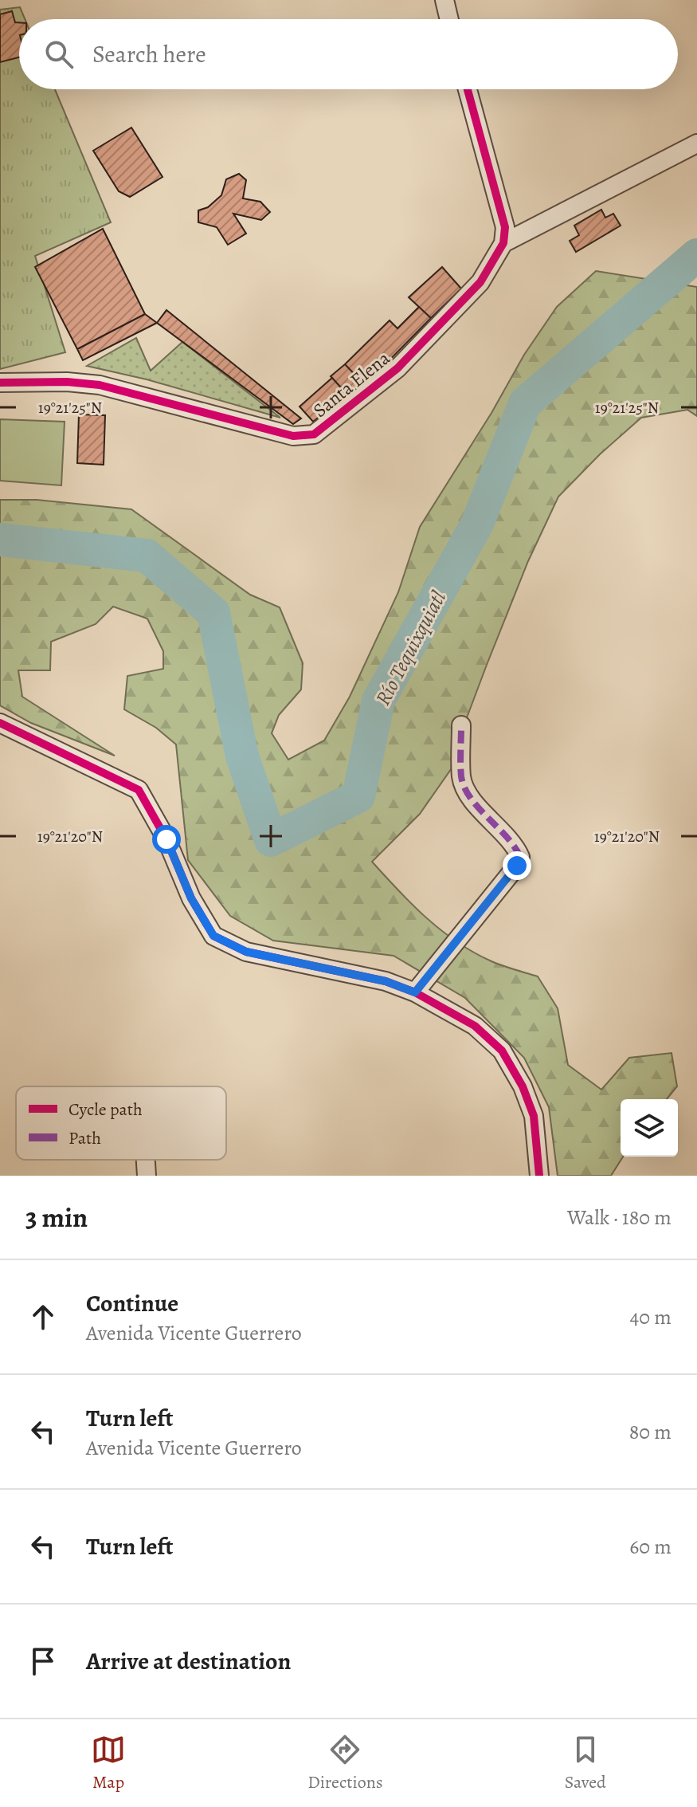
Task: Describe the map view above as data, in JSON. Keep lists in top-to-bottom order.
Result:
{
  "streets": {
    "street": ["Santa Elena"]
  },
  "water": ["Río Tequixquiatl"],
  "legend": ["Cycle path", "Path"],
  "page": {
    "search": "Search here",
    "heading": ["3 min", "Walk · 180 m"],
    "list": [
      ["Continue", "Avenida Vicente Guerrero", "40 m"],
      ["Turn left", "Avenida Vicente Guerrero", "80 m"],
      ["Turn left", "60 m"],
      "Arrive at destination"
    ],
    "nav": ["Map", "Directions", "Saved"]
  },
  "coordinates": ["19°21'25\"N", "19°21'20\"N"]
}
